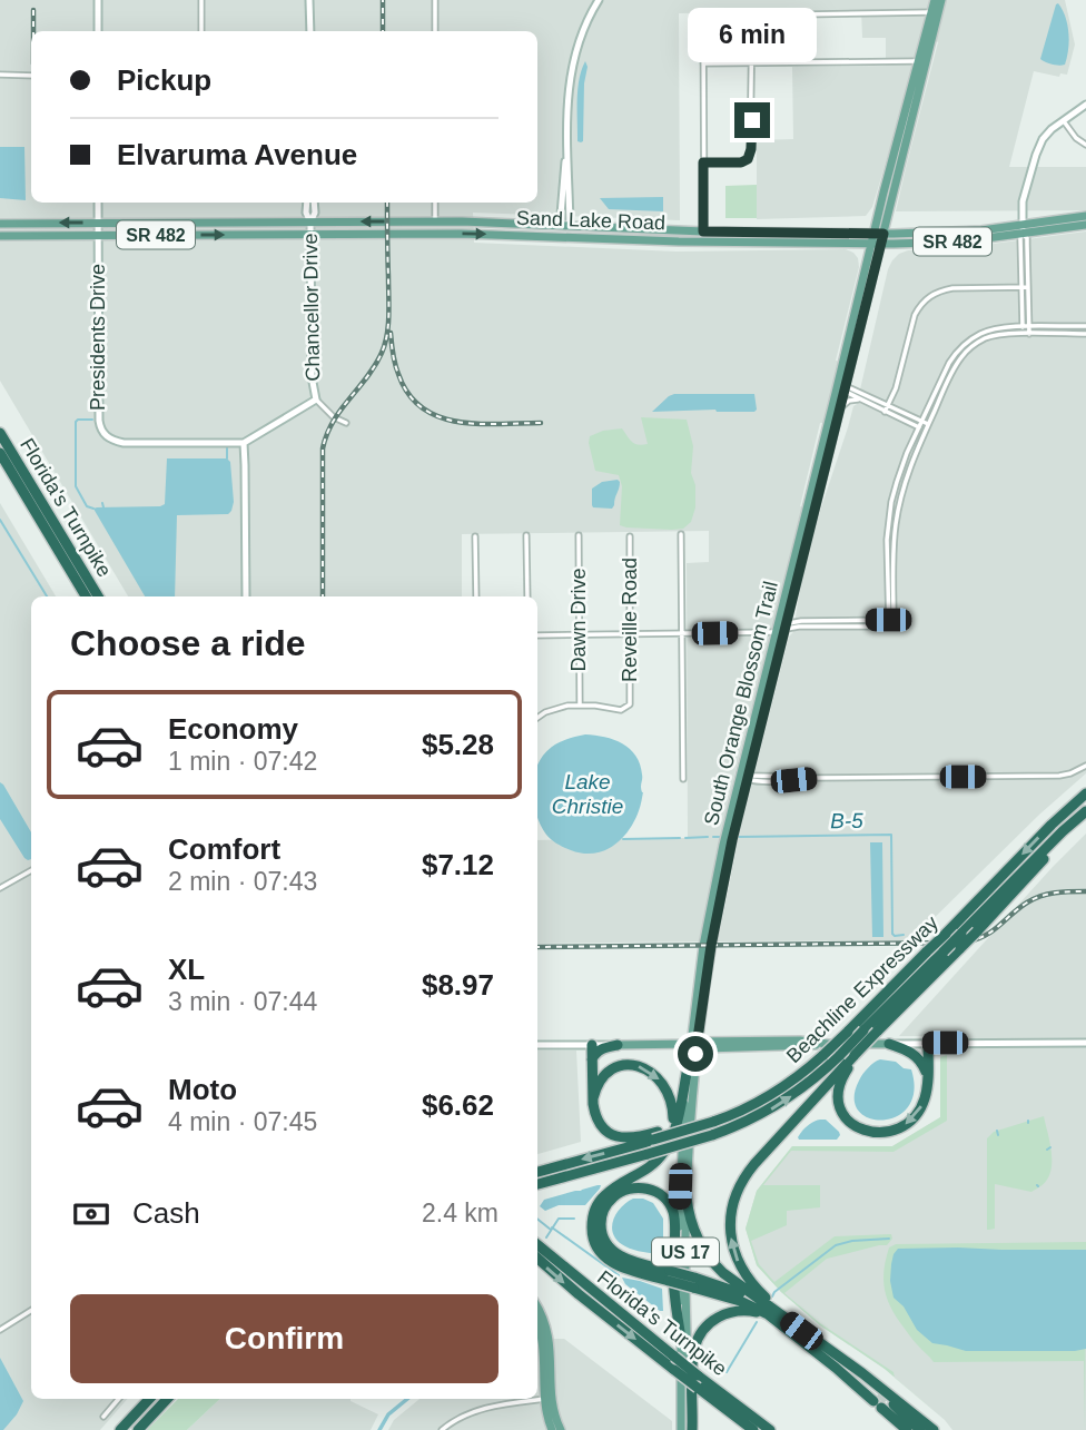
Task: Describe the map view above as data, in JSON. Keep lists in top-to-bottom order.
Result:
{
  "streets": {
    "highway": ["Florida's Turnpike", "Beachline Expressway"],
    "main road": [
      "Sand Lake Road",
      "SR 482",
      "South Orange Blossom Trail",
      "US 17"
    ],
    "street": [
      "Chancellor Drive",
      "Presidents Drive",
      "Dawn Drive",
      "Reveille Road"
    ]
  },
  "crossings": [
    ["Sand Lake Road", "Chancellor Drive"],
    ["Sand Lake Road", "Presidents Drive"],
    ["Sand Lake Road", "South Orange Blossom Trail"],
    ["Dawn Drive", "Reveille Road"]
  ],
  "water": ["Lake Christie", "B-5"],
  "page": {
    "bubble": "6 min",
    "banner": ["Pickup", "Elvaruma Avenue"],
    "heading": "Choose a ride",
    "list": [
      {
        "name": "Economy",
        "note": "1 min · 07:42",
        "value": "$5.28"
      },
      {
        "name": "Comfort",
        "note": "2 min · 07:43",
        "value": "$7.12"
      },
      {
        "name": "XL",
        "note": "3 min · 07:44",
        "value": "$8.97"
      },
      {
        "name": "Moto",
        "note": "4 min · 07:45",
        "value": "$6.62"
      }
    ],
    "pay": ["Cash", "2.4 km"],
    "buttons": "Confirm"
  }
}
